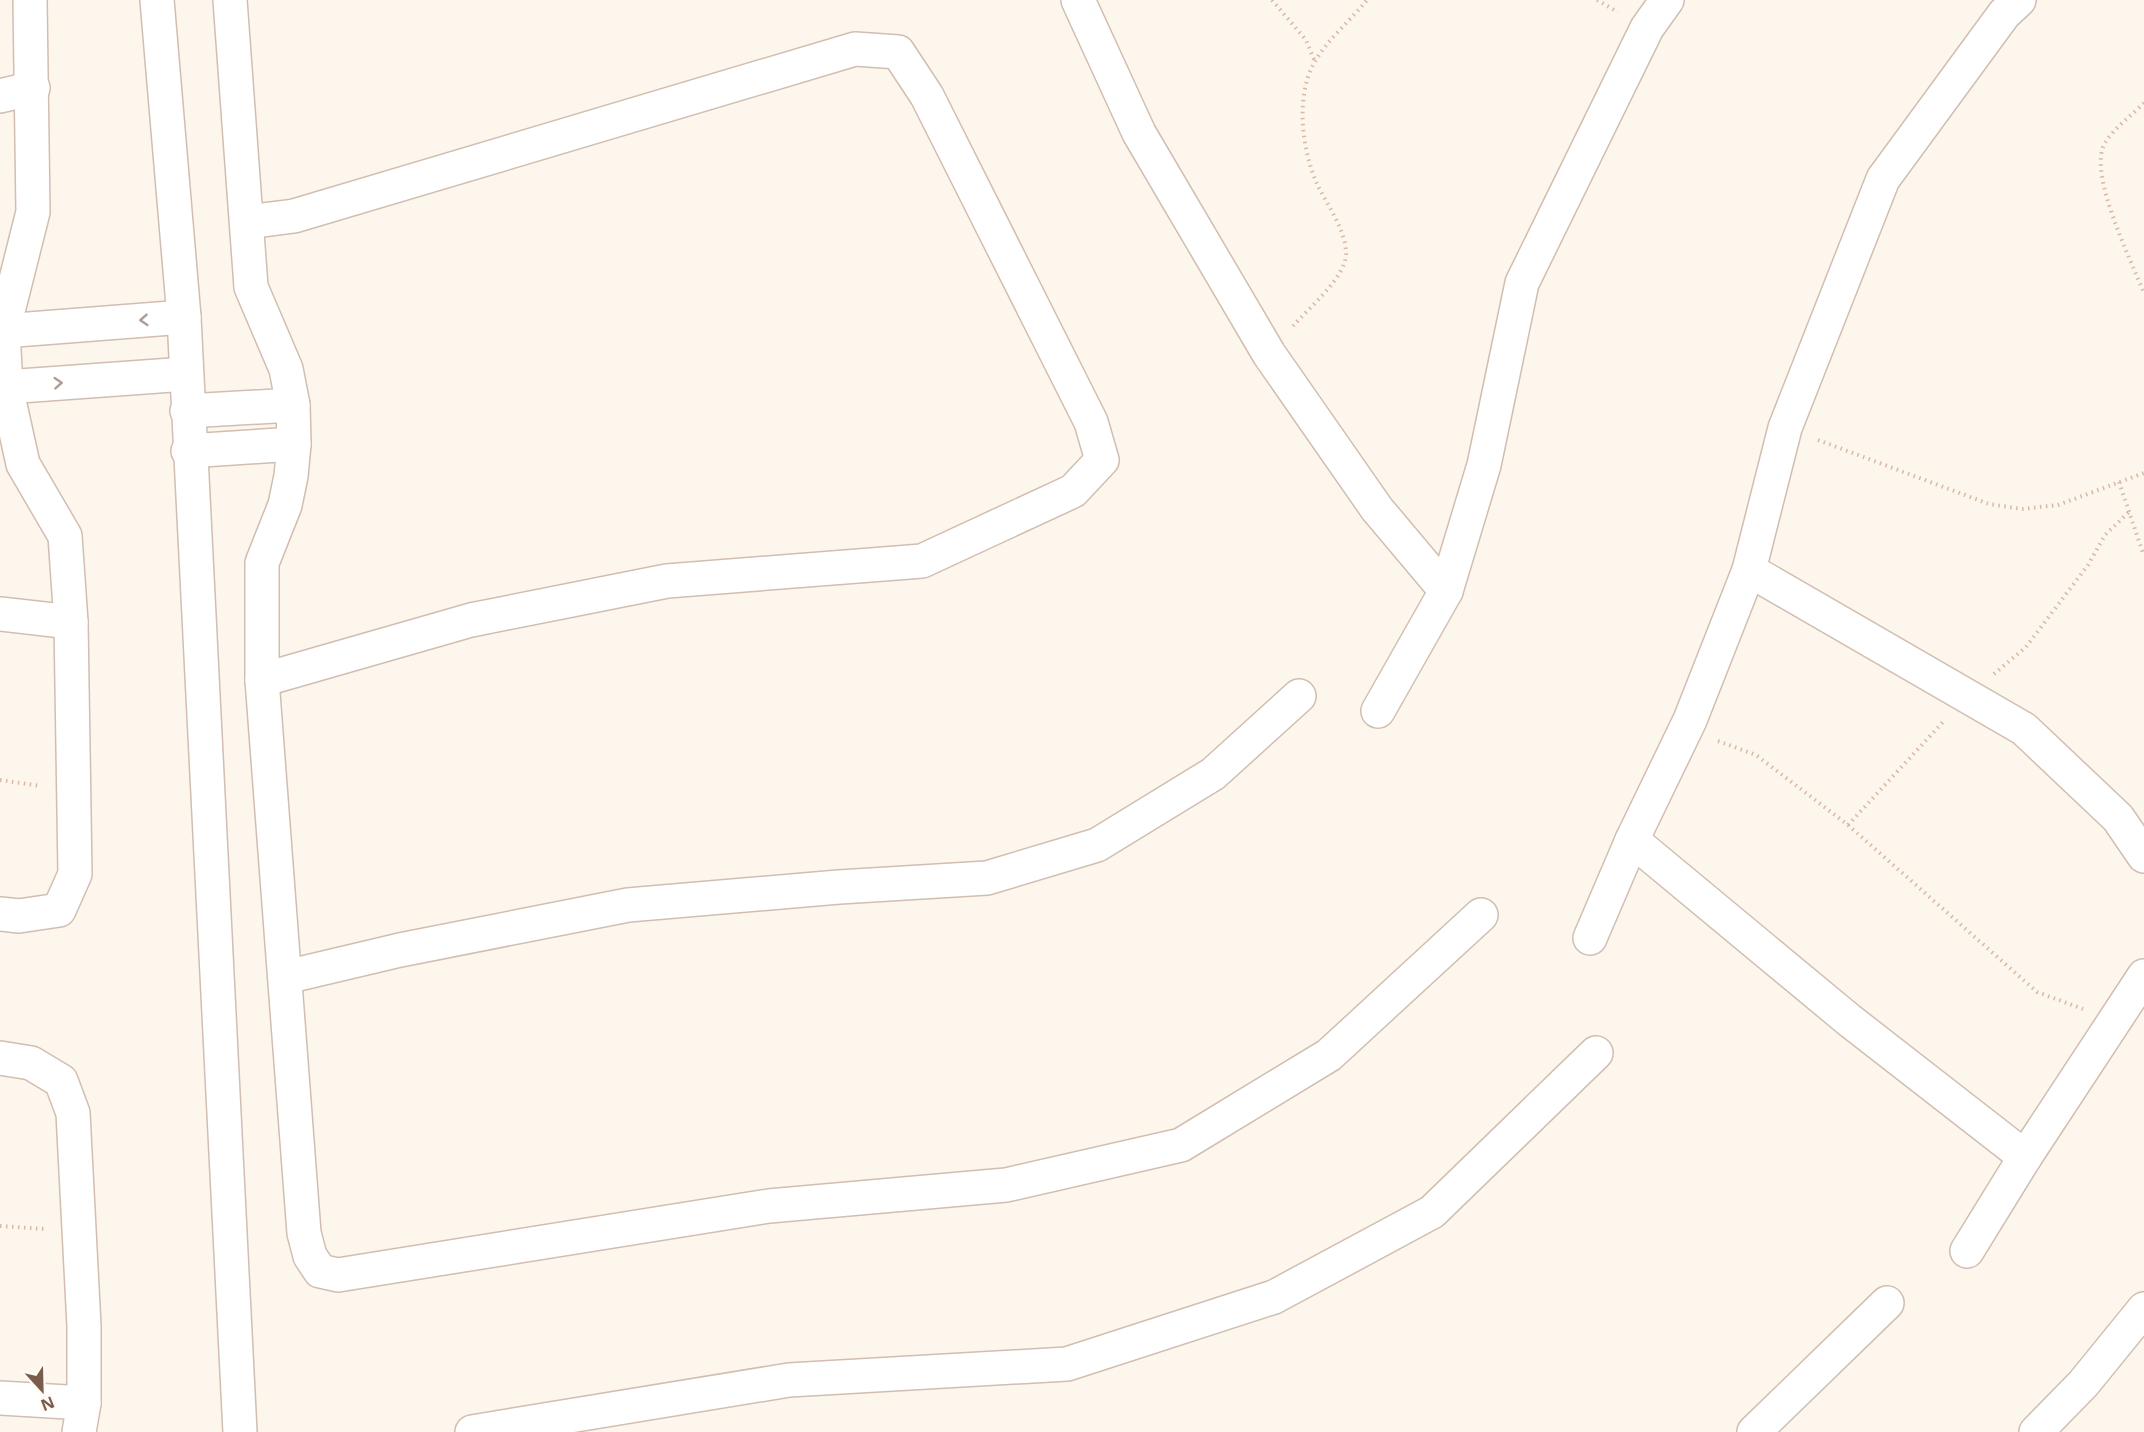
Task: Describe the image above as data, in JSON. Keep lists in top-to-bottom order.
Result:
{
  "north": "bottom"
}
